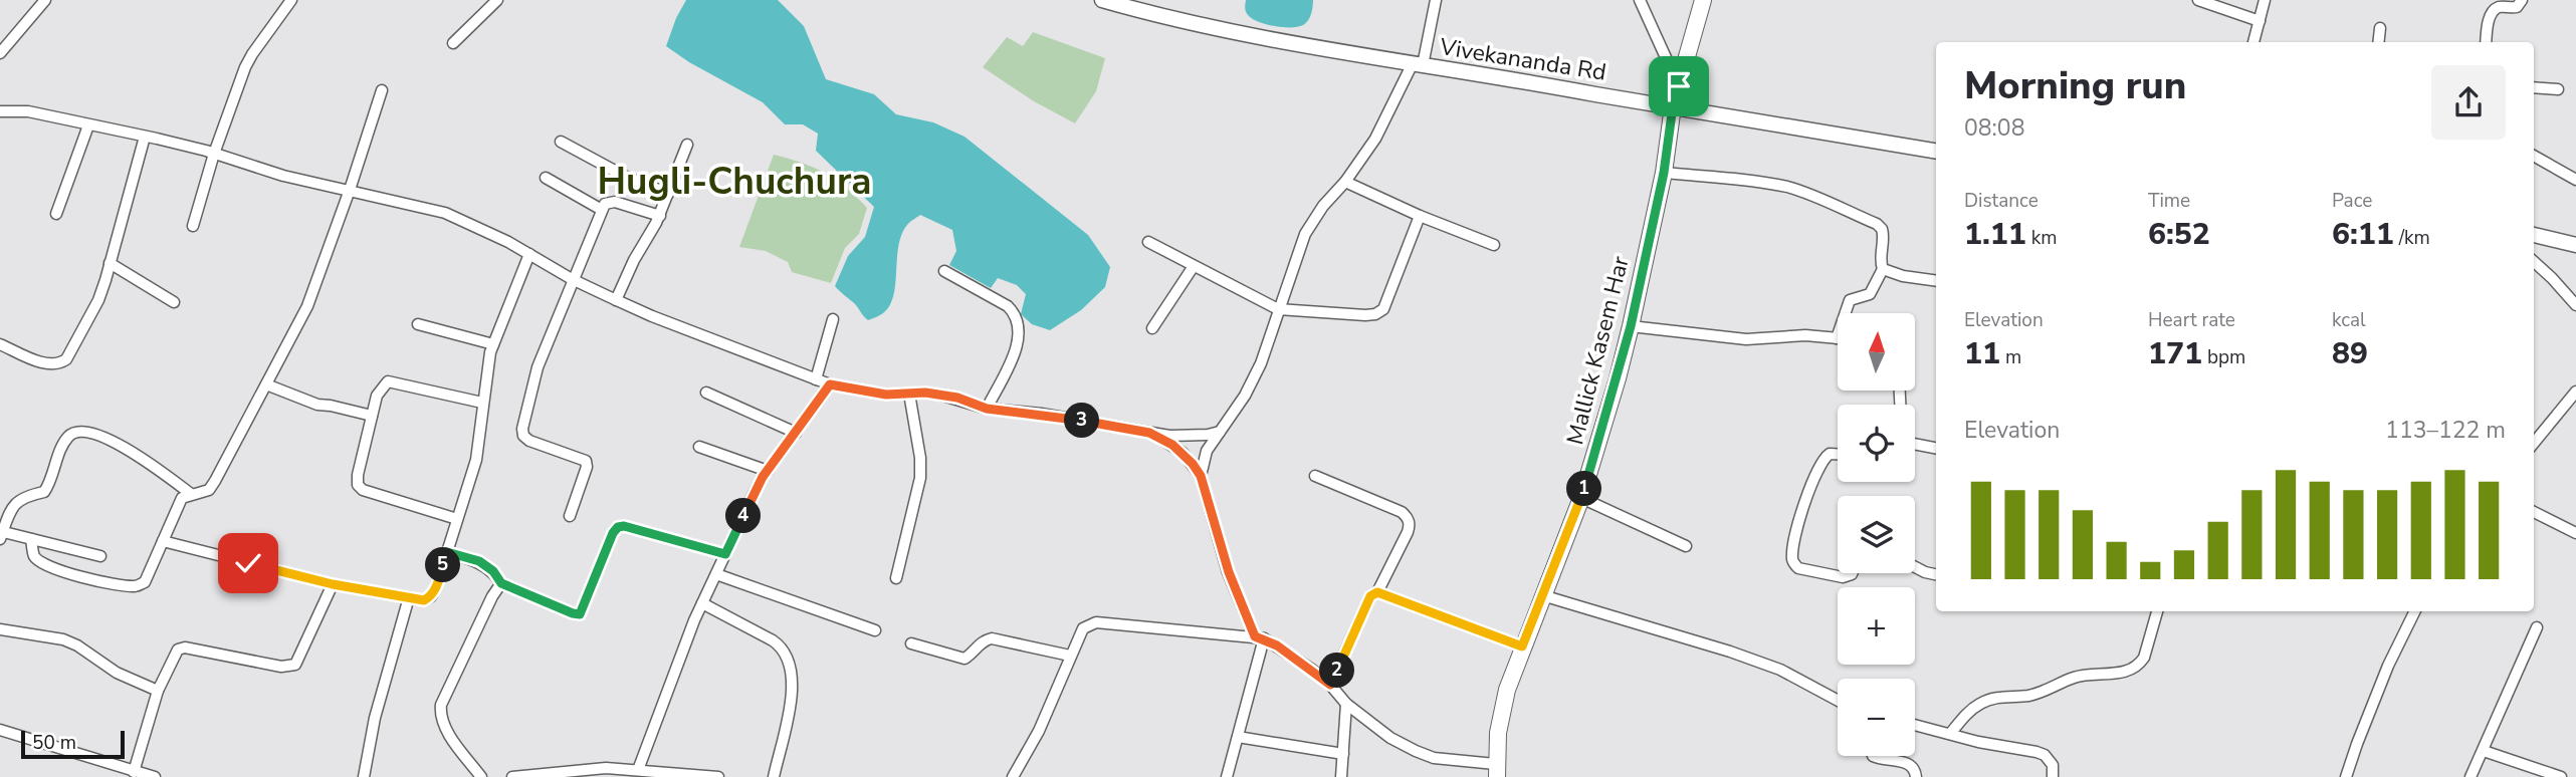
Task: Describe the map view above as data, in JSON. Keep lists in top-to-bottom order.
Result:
{
  "streets": {
    "main road": ["Mallick Kasem Har"],
    "street": ["Vivekananda Rd"]
  },
  "crossings": [
    ["Vivekananda Rd", "Mallick Kasem Har"]
  ],
  "districts": ["Hugli-Chuchura"],
  "scale_bar": "50 m",
  "north": "top",
  "page": {
    "heading": ["Morning run", "08:08"],
    "stats": [
      ["Distance", "1.11 km"],
      ["Time", "6:52"],
      ["Pace", "6:11 /km"],
      ["Elevation", "11 m"],
      ["Heart rate", "171 bpm"],
      ["kcal", "89"]
    ],
    "map_buttons": ["+", "−"],
    "chart": ["Elevation", "113–122 m"],
    "pins": [
      "3",
      "1",
      "4",
      "5",
      "2"
    ],
    "scale": "50 m"
  }
}
